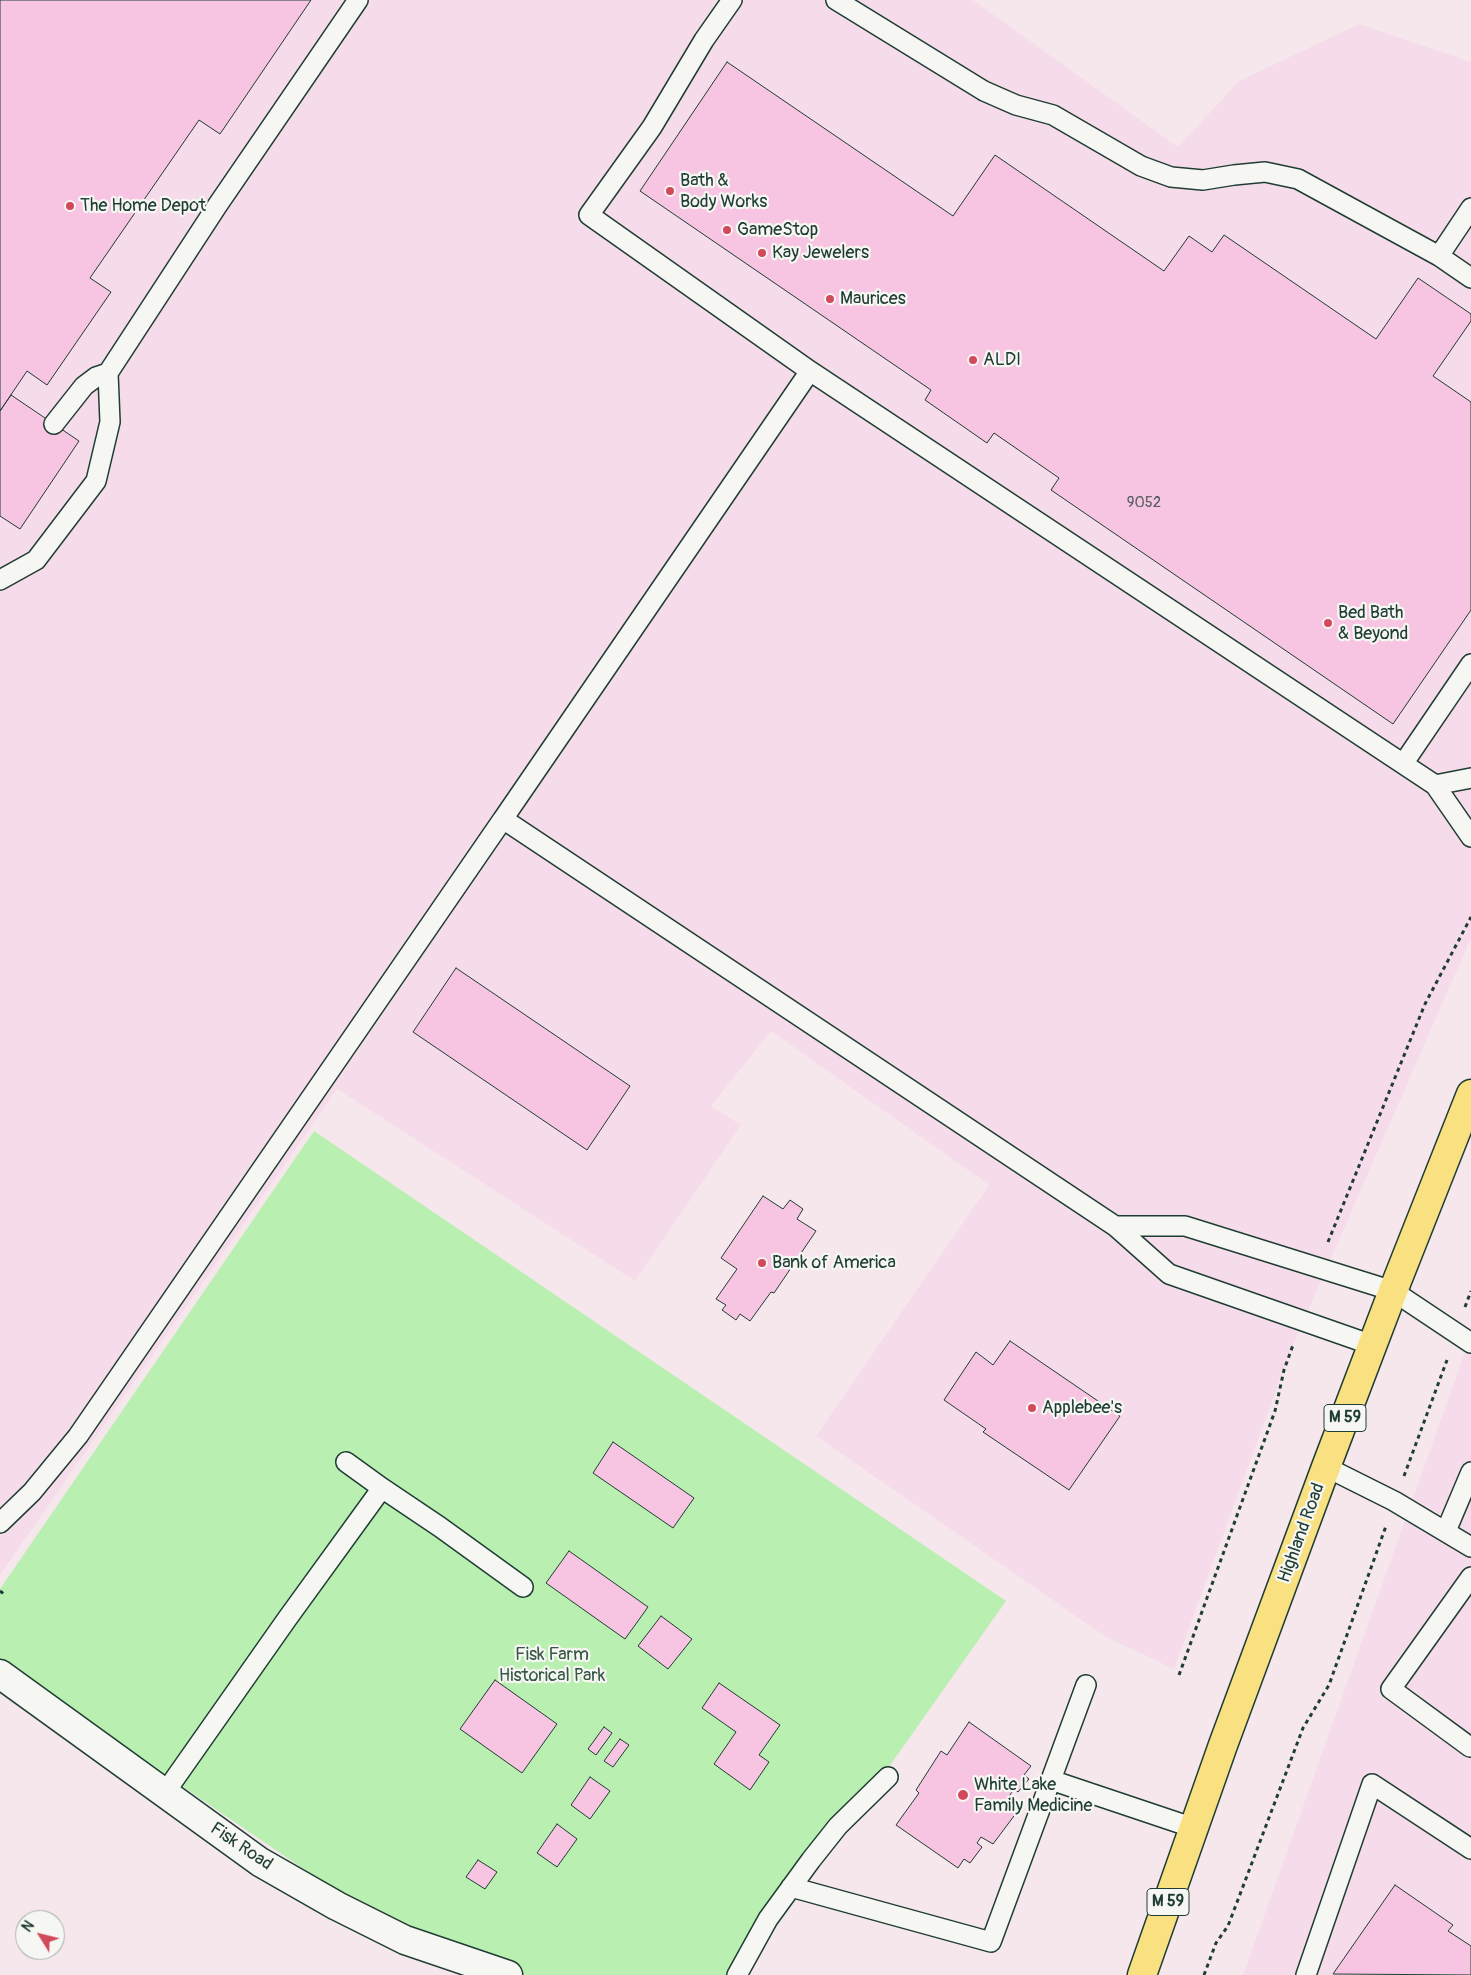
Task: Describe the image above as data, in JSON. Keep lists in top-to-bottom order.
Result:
{
  "streets": {
    "highway": ["M 59", "Highland Road"],
    "street": ["Fisk Road"]
  },
  "parks": ["Fisk Farm Historical Park"],
  "places": [
    "Bath & Body Works",
    "The Home Depot",
    "GameStop",
    "Kay Jewelers",
    "Maurices",
    "ALDI",
    "Bed Bath & Beyond",
    "Bank of America",
    "Applebee's",
    "White Lake Family Medicine"
  ],
  "house_numbers": ["9052"],
  "north": "top left"
}
